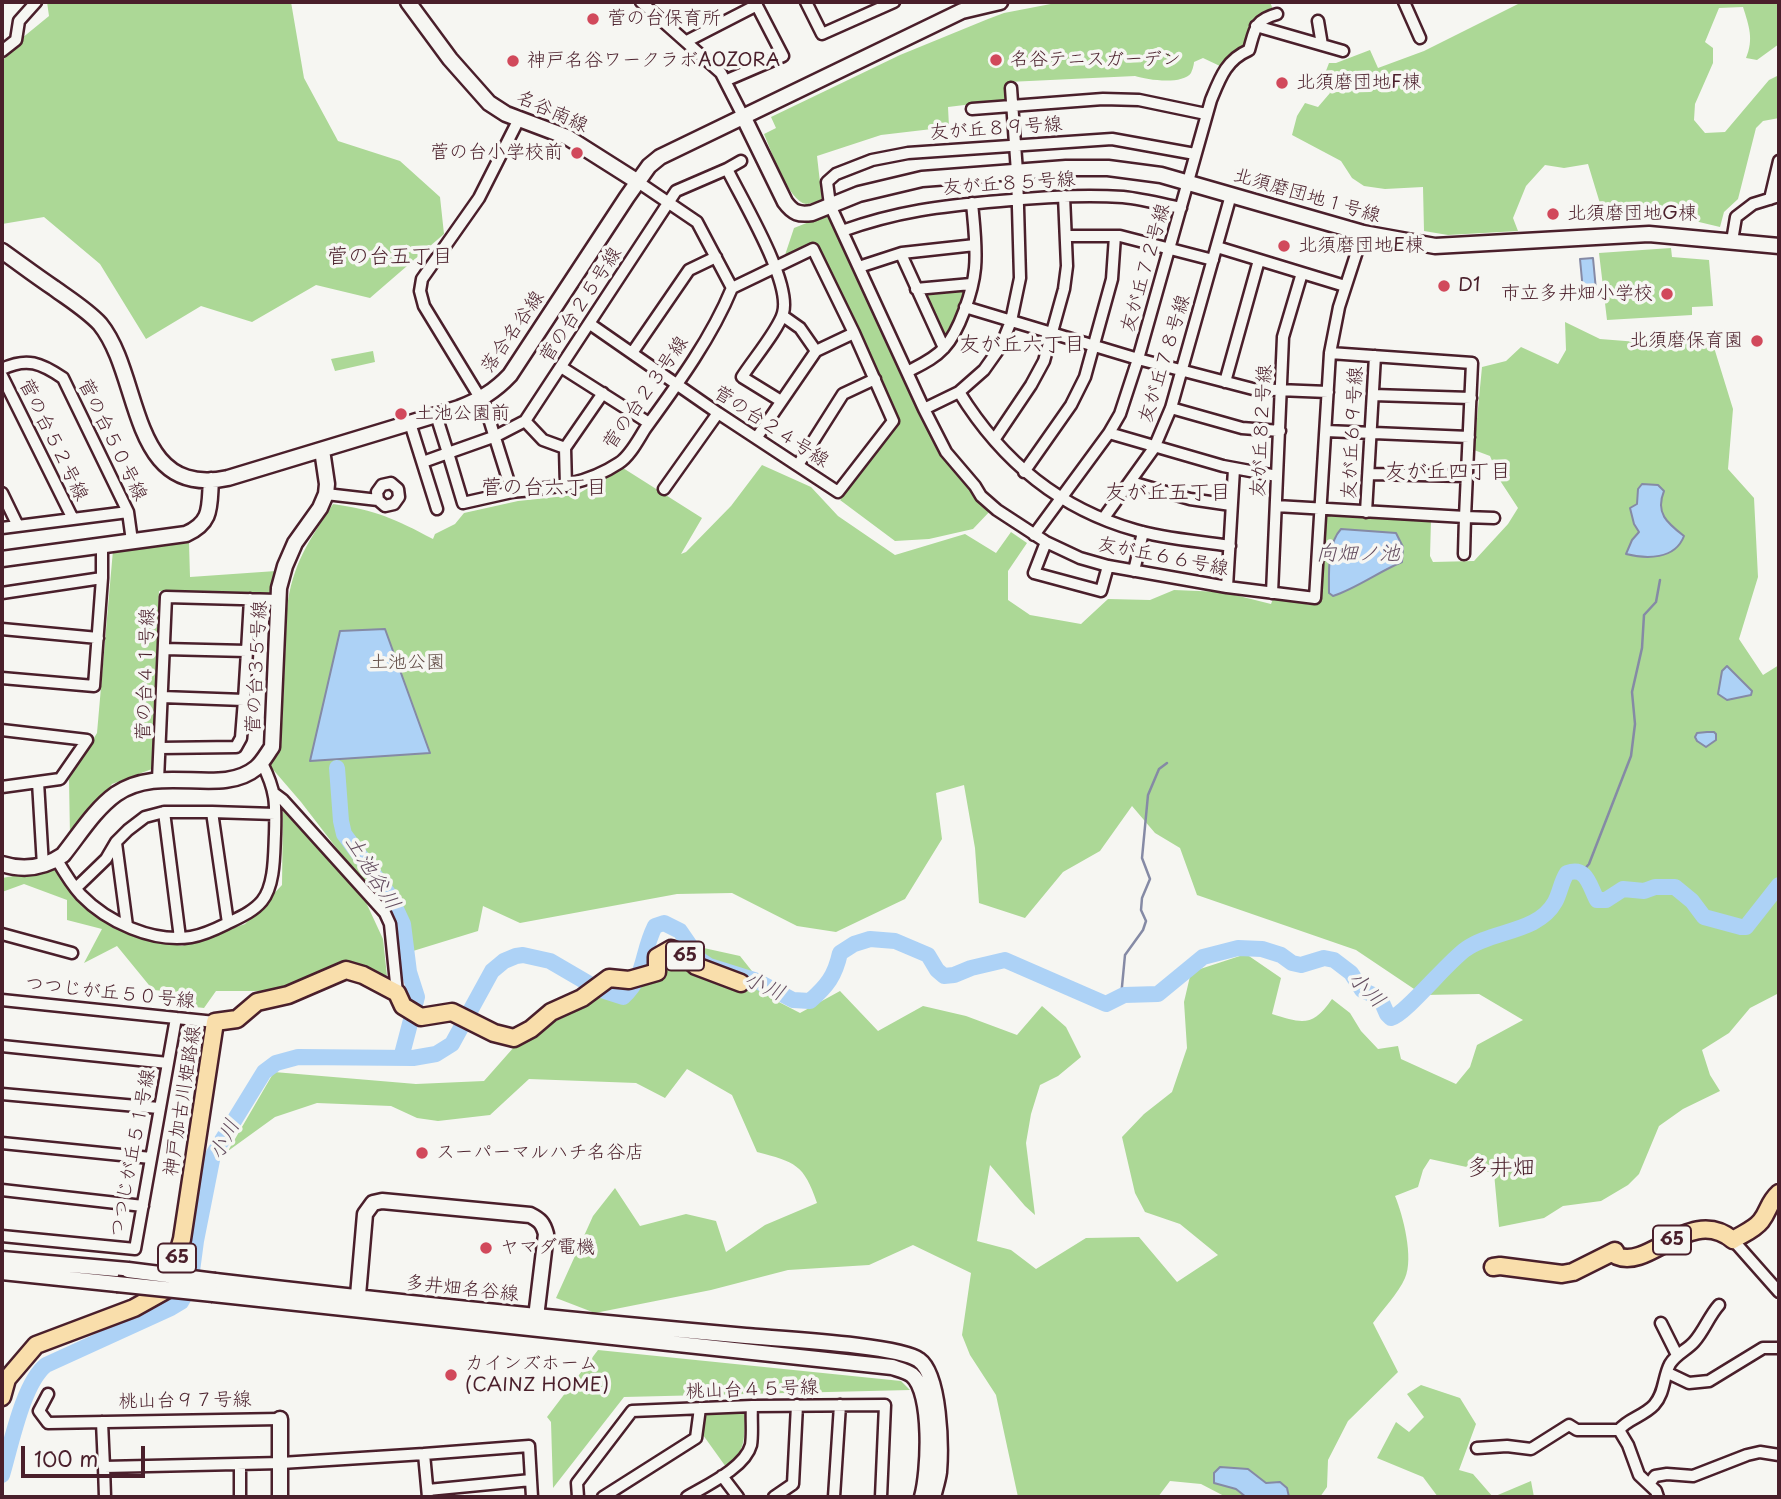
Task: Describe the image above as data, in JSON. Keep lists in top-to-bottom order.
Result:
{
  "streets": {
    "main road": ["65", "神戸加古川姫路線"],
    "street": [
      "名谷南線",
      "友が丘８９号線",
      "友が丘８５号線",
      "北須磨団地１号線",
      "友が丘７２号線",
      "菅の台２５号線",
      "落合名谷線",
      "友が丘７８号線",
      "菅の台２３号線",
      "菅の台２４号線",
      "友が丘８２号線",
      "友が丘６９号線",
      "菅の台５２号線",
      "菅の台５０号線",
      "友が丘６６号線",
      "菅の台３５号線",
      "菅の台４１号線",
      "つつじが丘５０号線",
      "つつじが丘５１号線",
      "多井畑名谷線",
      "桃山台４５号線",
      "桃山台９７号線"
    ]
  },
  "crossings": [
    ["名谷南線", "落合名谷線"],
    ["友が丘８９号線", "北須磨団地１号線"],
    ["友が丘８９号線", "友が丘７２号線"],
    ["友が丘８９号線", "友が丘６６号線"],
    ["友が丘８５号線", "友が丘７２号線"],
    ["友が丘８５号線", "友が丘６６号線"],
    ["北須磨団地１号線", "友が丘７２号線"],
    ["北須磨団地１号線", "落合名谷線"],
    ["北須磨団地１号線", "友が丘７８号線"],
    ["北須磨団地１号線", "友が丘６６号線"],
    ["友が丘７２号線", "友が丘６６号線"],
    ["菅の台２５号線", "菅の台２４号線"],
    ["菅の台２３号線", "菅の台２４号線"],
    ["友が丘８２号線", "友が丘６６号線"],
    ["菅の台３５号線", "菅の台４１号線"],
    ["つつじが丘５０号線", "神戸加古川姫路線"],
    ["つつじが丘５０号線", "つつじが丘５１号線"]
  ],
  "districts": [
    "菅の台五丁目",
    "友が丘六丁目",
    "友が丘四丁目",
    "菅の台六丁目",
    "友が丘五丁目",
    "多井畑"
  ],
  "water": ["向畑ノ池", "土池谷川", "小川"],
  "parks": ["土池公園"],
  "places": [
    "菅の台保育所",
    "名谷テニスガーデン",
    "神戸名谷ワークラボAOZORA",
    "北須磨団地F棟",
    "菅の台小学校前",
    "北須磨団地G棟",
    "北須磨団地E棟",
    "D1",
    "市立多井畑小学校",
    "北須磨保育園",
    "土池公園前",
    "スーパーマルハチ名谷店",
    "ヤマダ電機",
    "カインズホーム (CAINZ HOME)"
  ],
  "scale_bar": "100 m"
}
